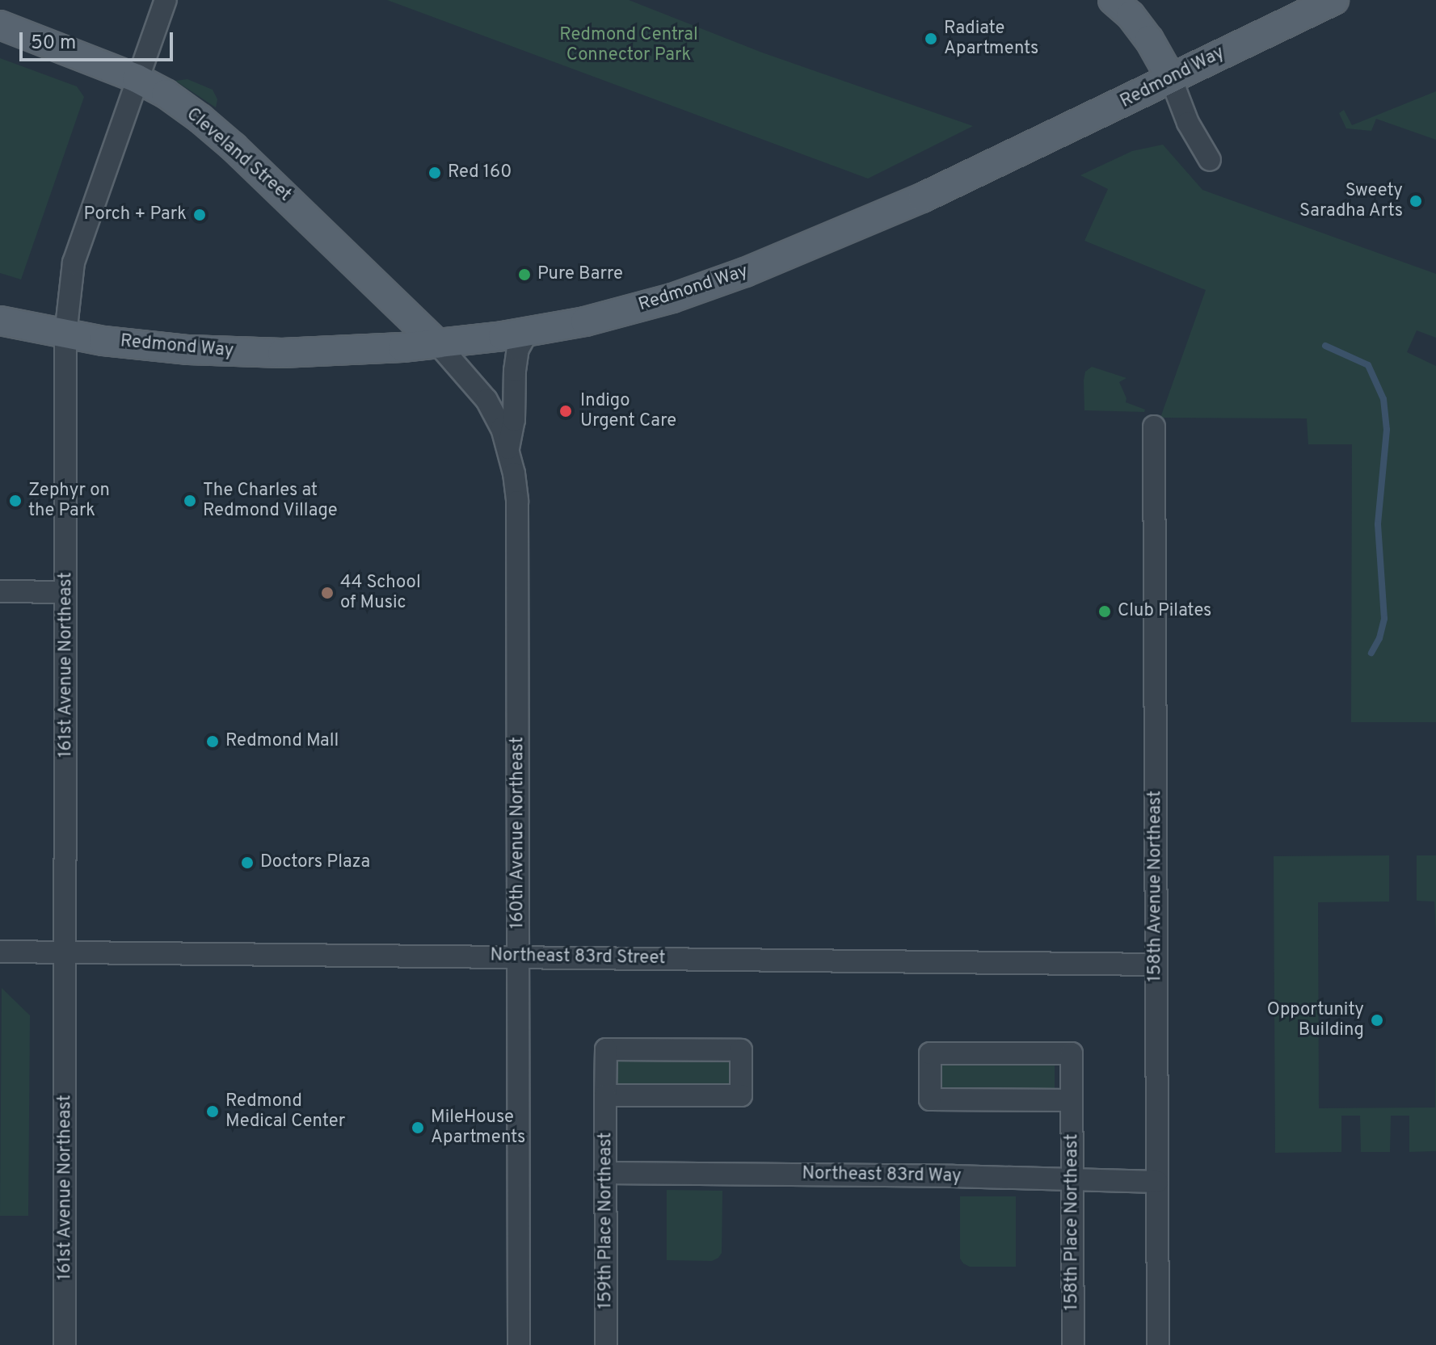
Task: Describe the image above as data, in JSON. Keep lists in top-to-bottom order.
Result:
{
  "streets": {
    "main road": ["Redmond Way", "Cleveland Street"],
    "street": [
      "161st Avenue Northeast",
      "160th Avenue Northeast",
      "158th Avenue Northeast",
      "Northeast 83rd Street",
      "Northeast 83rd Way",
      "159th Place Northeast",
      "158th Place Northeast"
    ]
  },
  "crossings": [
    ["Redmond Way", "Cleveland Street"],
    ["Redmond Way", "161st Avenue Northeast"],
    ["Redmond Way", "160th Avenue Northeast"],
    ["Cleveland Street", "161st Avenue Northeast"],
    ["Cleveland Street", "160th Avenue Northeast"],
    ["161st Avenue Northeast", "Northeast 83rd Street"],
    ["160th Avenue Northeast", "Northeast 83rd Street"],
    ["158th Avenue Northeast", "Northeast 83rd Street"],
    ["158th Avenue Northeast", "Northeast 83rd Way"],
    ["Northeast 83rd Way", "159th Place Northeast"],
    ["Northeast 83rd Way", "158th Place Northeast"]
  ],
  "parks": ["Redmond Central Connector Park"],
  "places": [
    "Radiate Apartments",
    "Red 160",
    "Sweety Saradha Arts",
    "Porch + Park",
    "Pure Barre",
    "Indigo Urgent Care",
    "Zephyr on the Park",
    "The Charles at Redmond Village",
    "44 School of Music",
    "Club Pilates",
    "Redmond Mall",
    "Doctors Plaza",
    "Opportunity Building",
    "Redmond Medical Center",
    "MileHouse Apartments"
  ],
  "scale_bar": "50 m"
}
